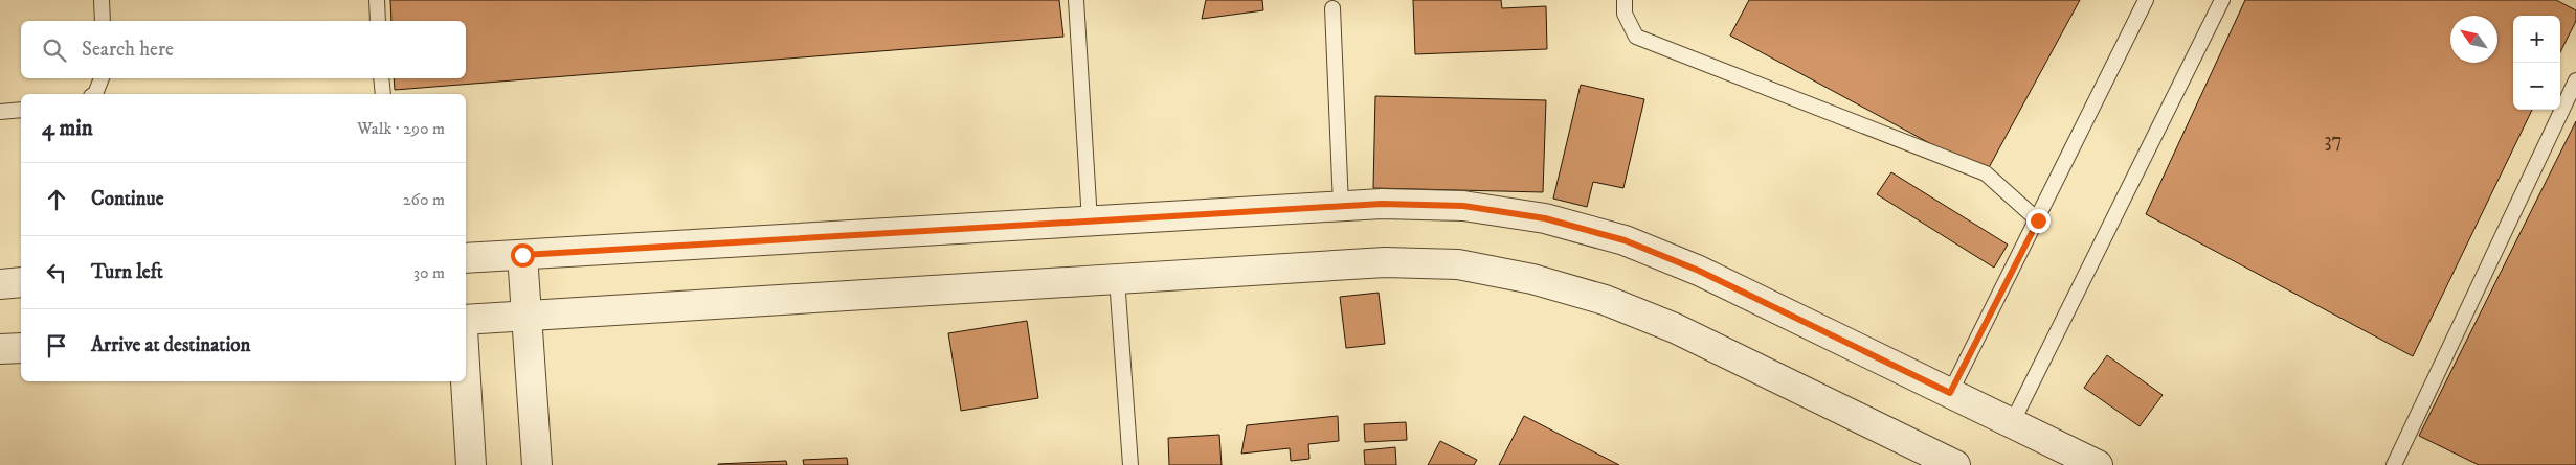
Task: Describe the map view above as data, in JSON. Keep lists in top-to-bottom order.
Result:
{
  "house_numbers": ["37"],
  "north": "top left",
  "page": {
    "map_buttons": ["+", "−"],
    "search": "Search here",
    "heading": ["4 min", "Walk · 290 m"],
    "list": [
      ["Continue", "260 m"],
      ["Turn left", "30 m"],
      "Arrive at destination"
    ]
  }
}
